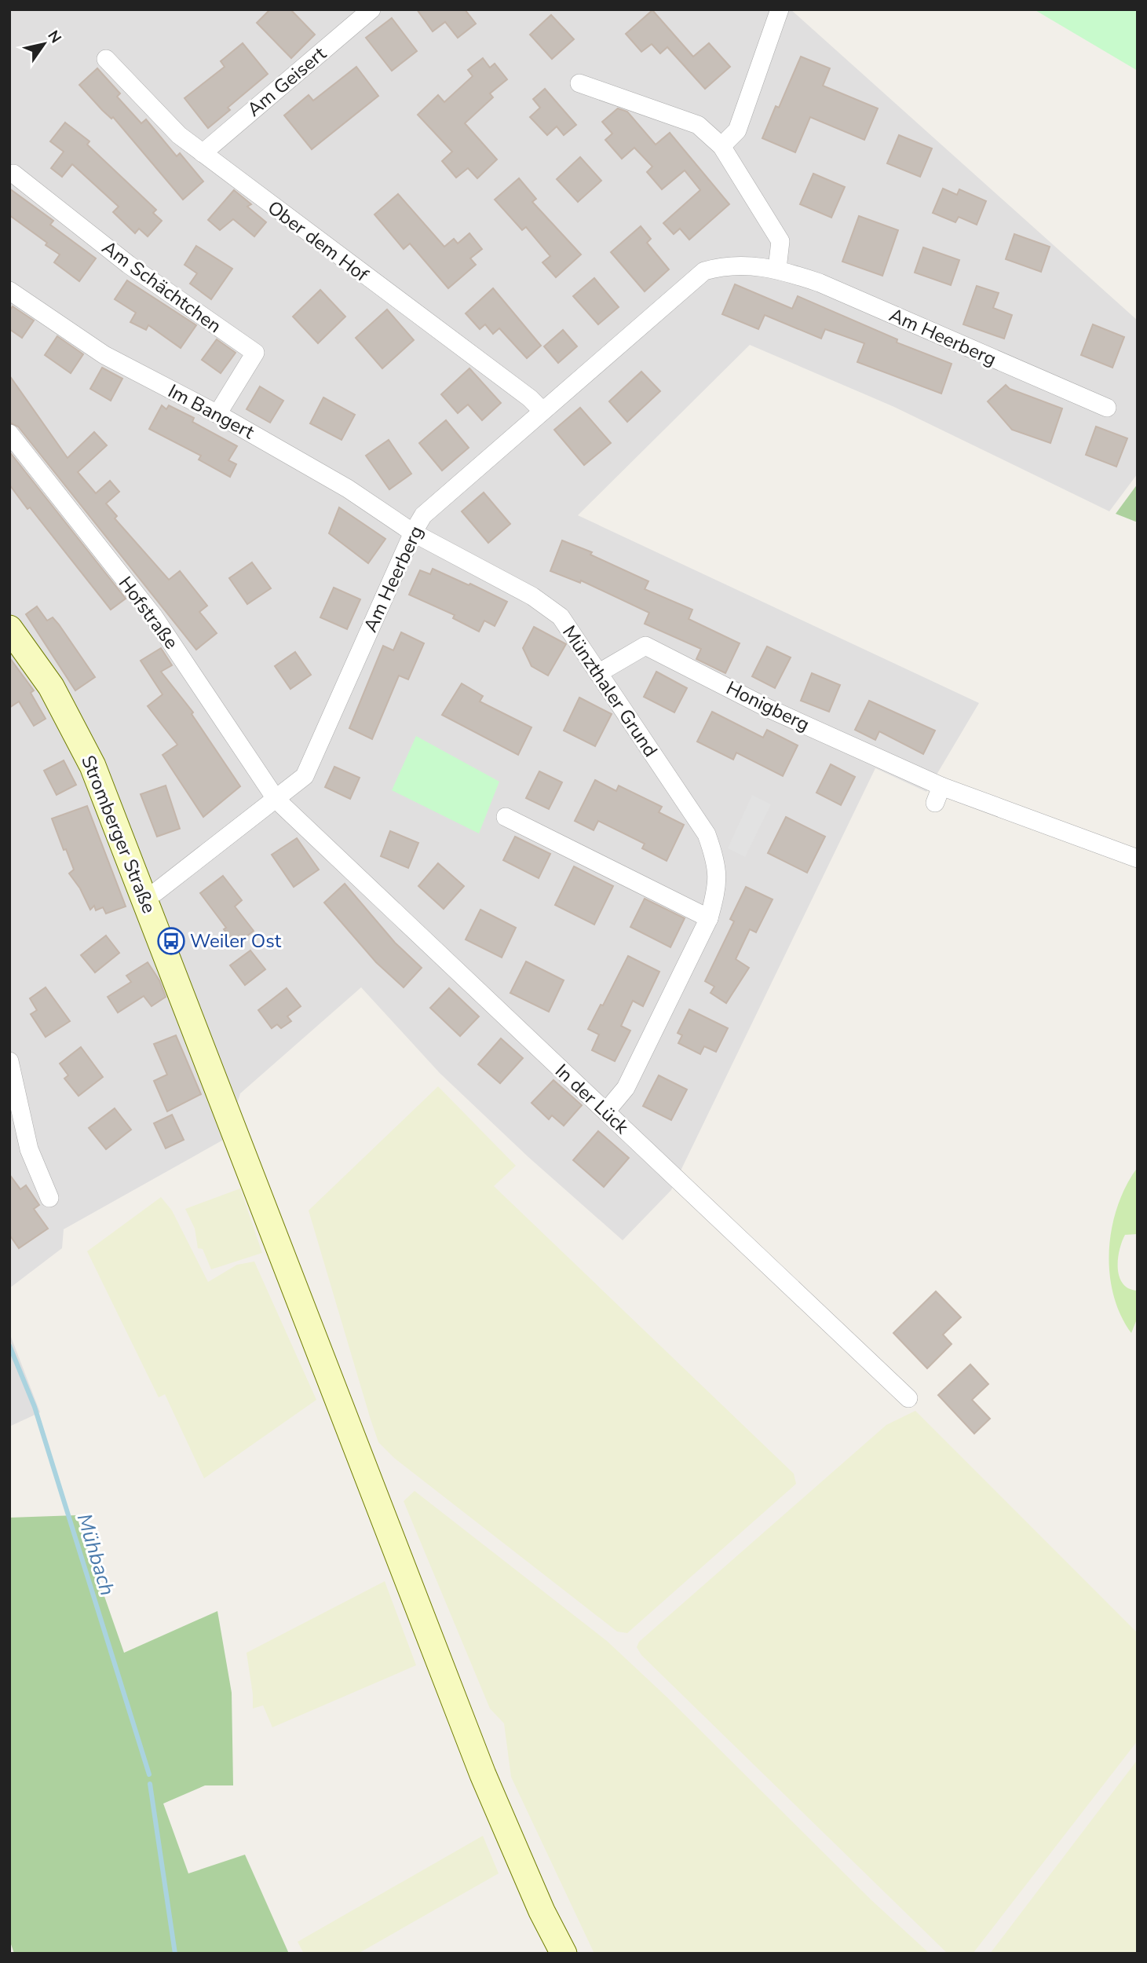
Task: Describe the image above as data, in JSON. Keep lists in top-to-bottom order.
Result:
{
  "streets": {
    "main road": ["Stromberger Straße"],
    "street": [
      "Am Geisert",
      "Ober dem Hof",
      "Am Schächtchen",
      "Am Heerberg",
      "Im Bangert",
      "Hofstraße",
      "Münzthaler Grund",
      "Honigberg",
      "In der Lück"
    ]
  },
  "crossings": [
    ["Am Geisert", "Ober dem Hof"],
    ["Ober dem Hof", "Am Heerberg"],
    ["Am Schächtchen", "Im Bangert"],
    ["Am Heerberg", "Im Bangert"],
    ["Am Heerberg", "Hofstraße"],
    ["Am Heerberg", "Münzthaler Grund"],
    ["Am Heerberg", "Stromberger Straße"],
    ["Am Heerberg", "In der Lück"],
    ["Im Bangert", "Münzthaler Grund"],
    ["Hofstraße", "In der Lück"],
    ["Münzthaler Grund", "Honigberg"],
    ["Münzthaler Grund", "In der Lück"]
  ],
  "water": ["Mühbach"],
  "places": {
    "bus stop": ["Weiler Ost"]
  },
  "north": "top right"
}
